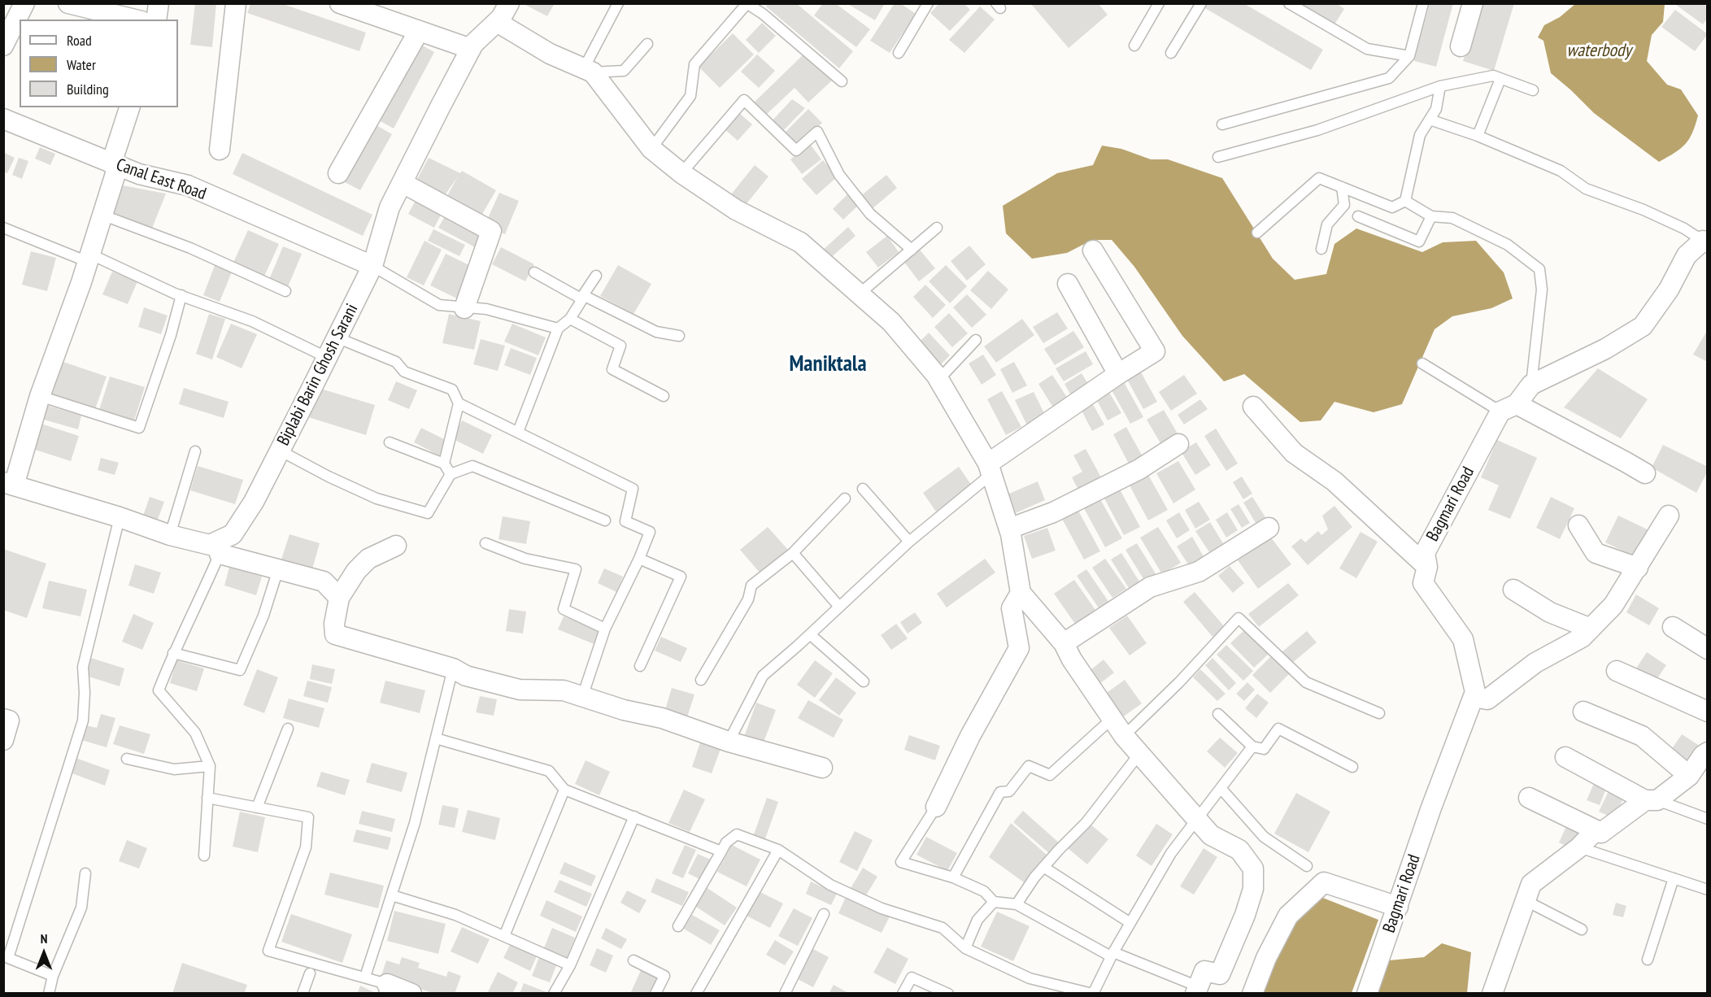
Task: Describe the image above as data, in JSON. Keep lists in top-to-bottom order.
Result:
{
  "streets": {
    "street": ["Canal East Road", "Biplabi Barin Ghosh Sarani", "Bagmari Road"]
  },
  "crossings": [
    ["Canal East Road", "Biplabi Barin Ghosh Sarani"]
  ],
  "districts": ["Maniktala"],
  "water": ["waterbody"],
  "legend": ["Road", "Water", "Building"],
  "north": "top"
}
